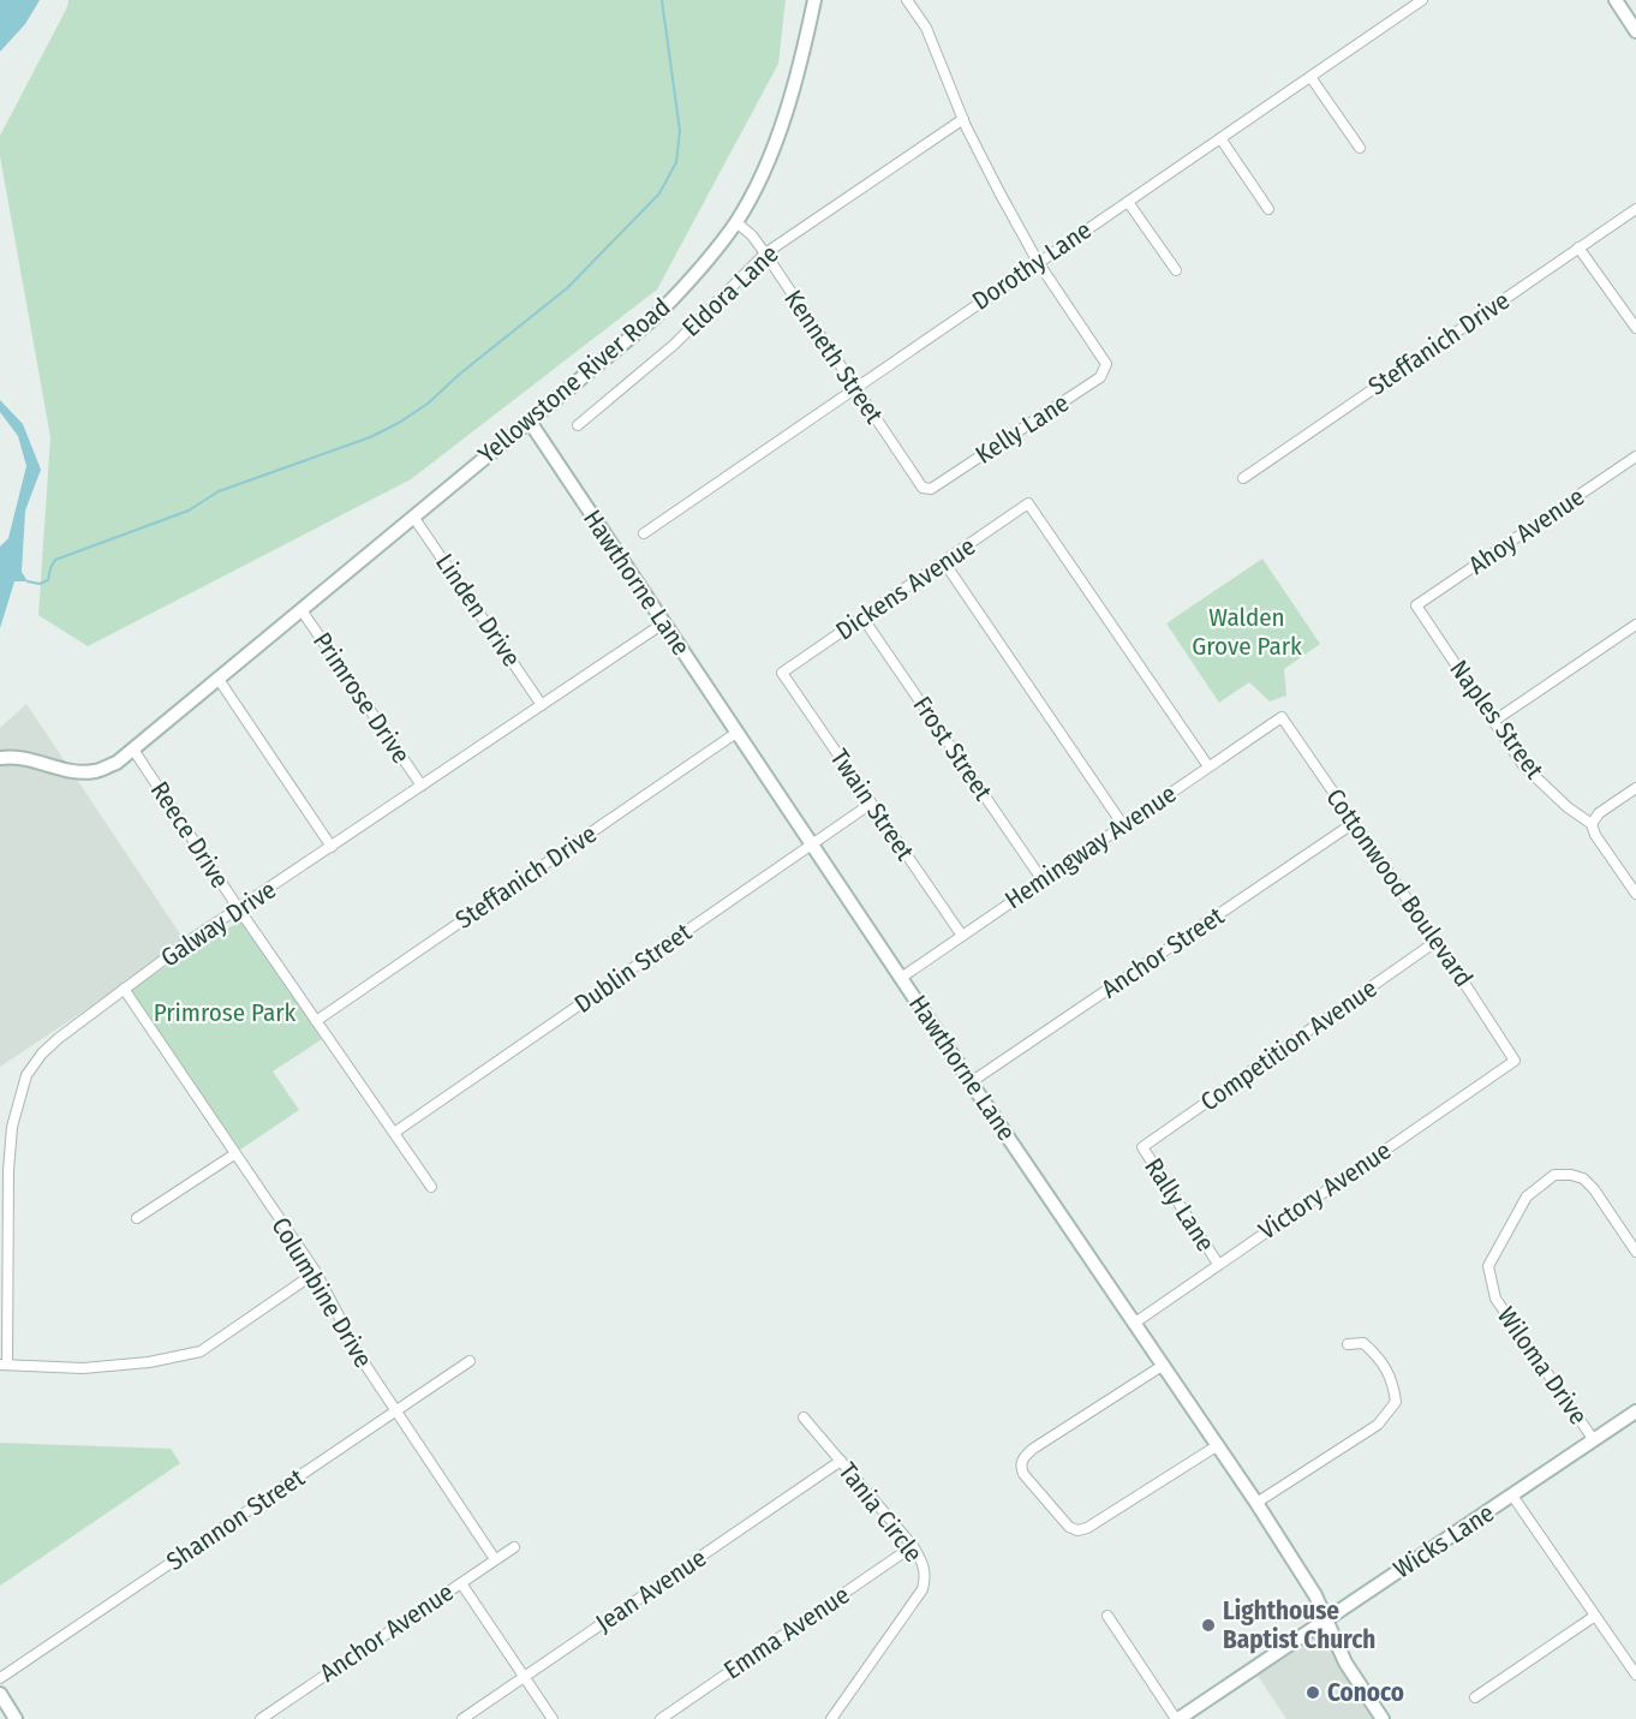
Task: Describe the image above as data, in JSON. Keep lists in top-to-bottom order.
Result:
{
  "streets": {
    "street": [
      "Dorothy Lane",
      "Eldora Lane",
      "Steffanich Drive",
      "Kenneth Street",
      "Yellowstone River Road",
      "Kelly Lane",
      "Ahoy Avenue",
      "Hawthorne Lane",
      "Dickens Avenue",
      "Linden Drive",
      "Primrose Drive",
      "Naples Street",
      "Frost Street",
      "Twain Street",
      "Reece Drive",
      "Hemingway Avenue",
      "Cottonwood Boulevard",
      "Galway Drive",
      "Anchor Street",
      "Dublin Street",
      "Competition Avenue",
      "Victory Avenue",
      "Rally Lane",
      "Columbine Drive",
      "Wiloma Drive",
      "Tania Circle",
      "Shannon Street",
      "Wicks Lane",
      "Jean Avenue",
      "Anchor Avenue",
      "Emma Avenue"
    ]
  },
  "crossings": [
    ["Dorothy Lane", "Kenneth Street"],
    ["Dorothy Lane", "Kelly Lane"],
    ["Eldora Lane", "Kenneth Street"],
    ["Steffanich Drive", "Hawthorne Lane"],
    ["Steffanich Drive", "Reece Drive"],
    ["Kenneth Street", "Yellowstone River Road"],
    ["Kenneth Street", "Kelly Lane"],
    ["Yellowstone River Road", "Hawthorne Lane"],
    ["Yellowstone River Road", "Linden Drive"],
    ["Yellowstone River Road", "Primrose Drive"],
    ["Yellowstone River Road", "Reece Drive"],
    ["Ahoy Avenue", "Naples Street"],
    ["Hawthorne Lane", "Hemingway Avenue"],
    ["Hawthorne Lane", "Galway Drive"],
    ["Hawthorne Lane", "Anchor Street"],
    ["Hawthorne Lane", "Dublin Street"],
    ["Hawthorne Lane", "Victory Avenue"],
    ["Hawthorne Lane", "Wicks Lane"],
    ["Dickens Avenue", "Frost Street"],
    ["Dickens Avenue", "Twain Street"],
    ["Dickens Avenue", "Hemingway Avenue"],
    ["Linden Drive", "Galway Drive"],
    ["Primrose Drive", "Galway Drive"],
    ["Frost Street", "Hemingway Avenue"],
    ["Twain Street", "Hemingway Avenue"],
    ["Twain Street", "Dublin Street"],
    ["Reece Drive", "Galway Drive"],
    ["Reece Drive", "Dublin Street"],
    ["Hemingway Avenue", "Cottonwood Boulevard"],
    ["Cottonwood Boulevard", "Anchor Street"],
    ["Cottonwood Boulevard", "Competition Avenue"],
    ["Cottonwood Boulevard", "Victory Avenue"],
    ["Galway Drive", "Columbine Drive"],
    ["Competition Avenue", "Rally Lane"],
    ["Victory Avenue", "Rally Lane"],
    ["Columbine Drive", "Shannon Street"],
    ["Columbine Drive", "Anchor Avenue"],
    ["Wiloma Drive", "Wicks Lane"],
    ["Tania Circle", "Jean Avenue"],
    ["Tania Circle", "Emma Avenue"]
  ],
  "parks": ["Walden Grove Park", "Primrose Park"],
  "places": ["Lighthouse Baptist Church", "Conoco"]
}
